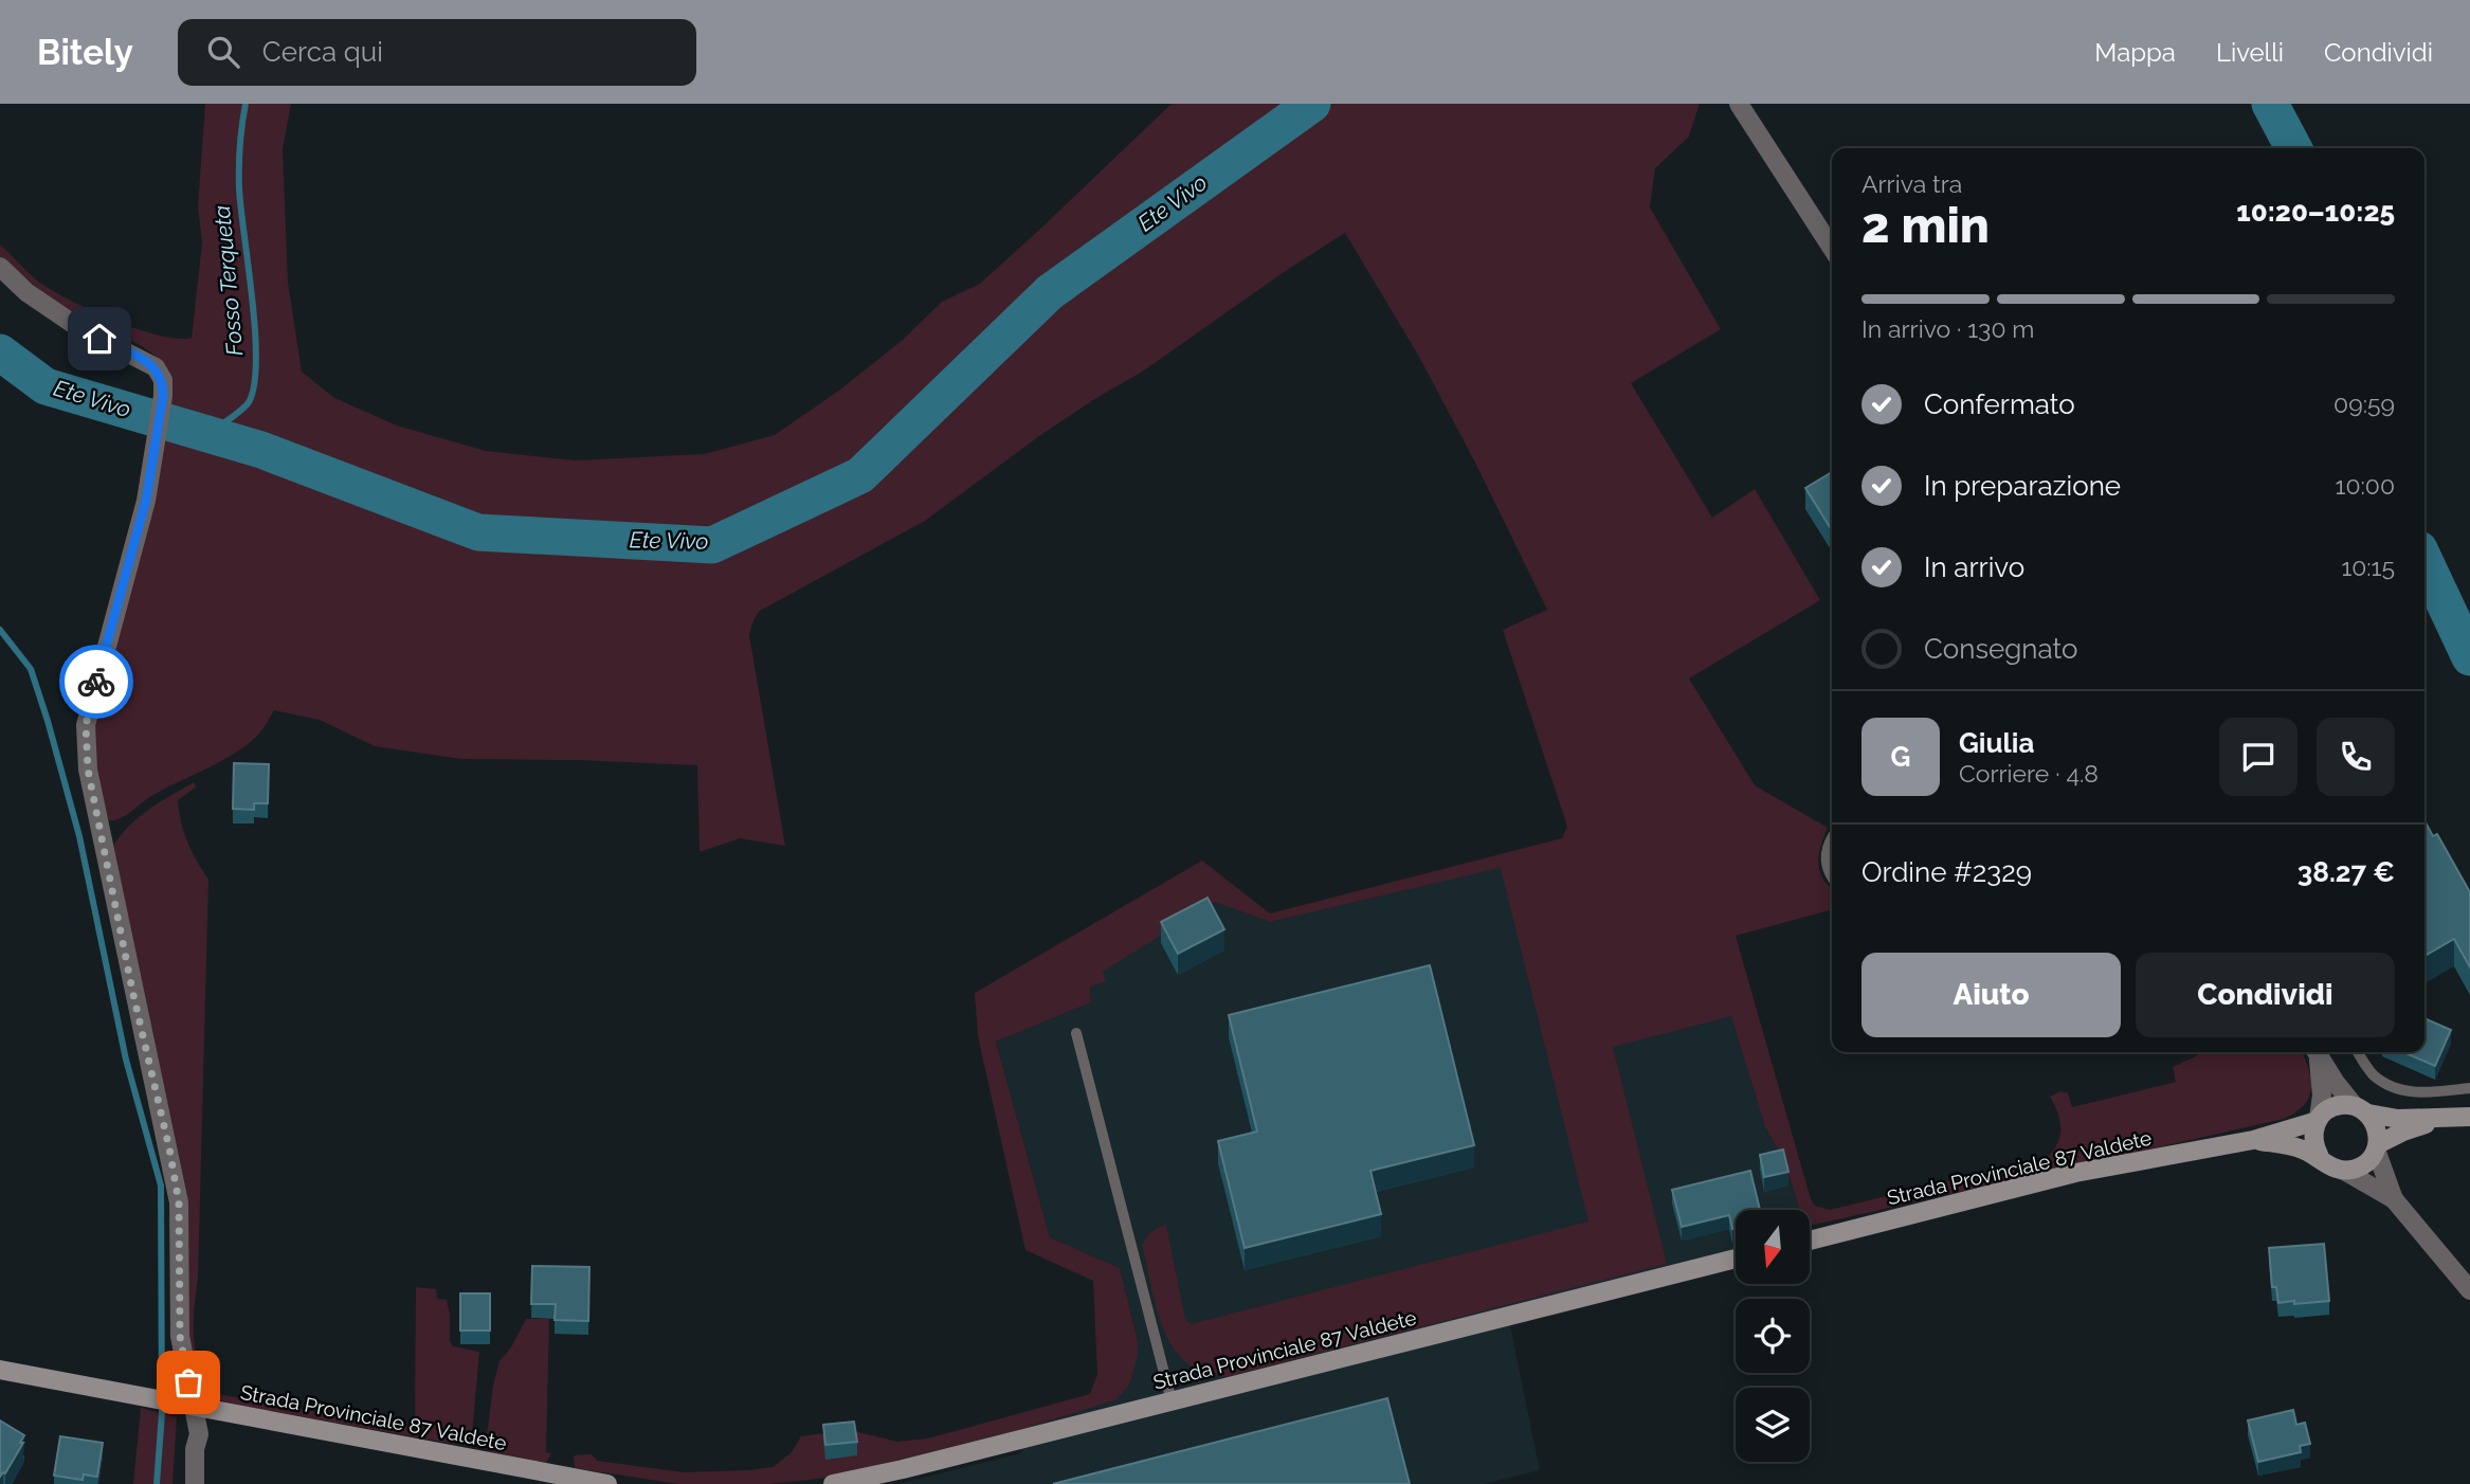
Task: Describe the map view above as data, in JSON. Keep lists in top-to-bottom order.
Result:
{
  "streets": {
    "main road": ["Strada Provinciale 87 Valdete"]
  },
  "water": ["Ete Vivo", "Fosso Terqueta"],
  "north": "bottom",
  "page": {
    "header": "Bitely",
    "search": "Cerca qui",
    "nav": ["Mappa", "Livelli", "Condividi"],
    "heading": ["2 min", "Arriva tra", "10:20–10:25"],
    "panel": [
      "Giulia",
      "Corriere · 4.8",
      "Ordine #2329",
      "38.27 €"
    ],
    "bar": "In arrivo · 130 m",
    "list": [
      ["Confermato", "09:59"],
      ["In preparazione", "10:00"],
      ["In arrivo", "10:15"],
      "Consegnato"
    ],
    "round": "G",
    "buttons": ["Aiuto", "Condividi"]
  }
}
